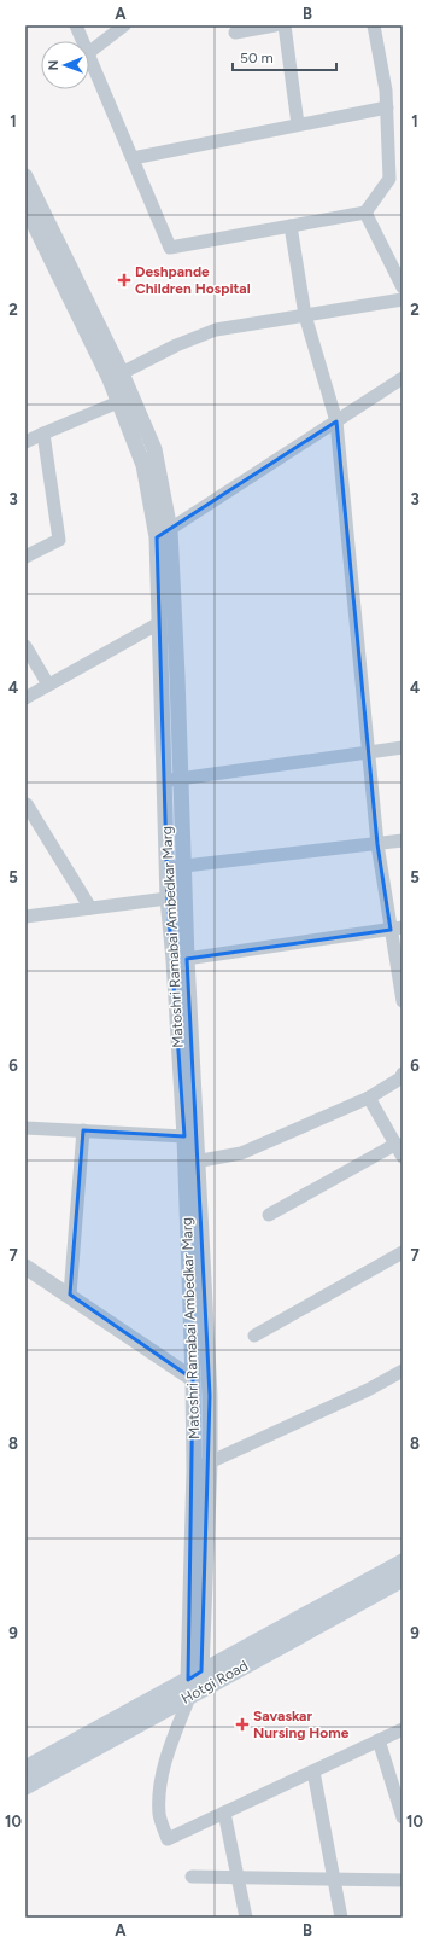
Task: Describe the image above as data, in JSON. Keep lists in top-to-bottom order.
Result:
{
  "streets": {
    "main road": ["Hotgi Road"],
    "street": ["Matoshri Ramabai Ambedkar Marg"]
  },
  "crossings": [
    ["Matoshri Ramabai Ambedkar Marg", "Hotgi Road"]
  ],
  "places": {
    "health": ["Deshpande Children Hospital", "Savaskar Nursing Home"]
  },
  "scale_bar": "50 m",
  "north": "left",
  "grid": {
    "columns": ["A", "B"],
    "rows": [
      "1",
      "2",
      "3",
      "4",
      "5",
      "6",
      "7",
      "8",
      "9",
      "10"
    ]
  }
}
